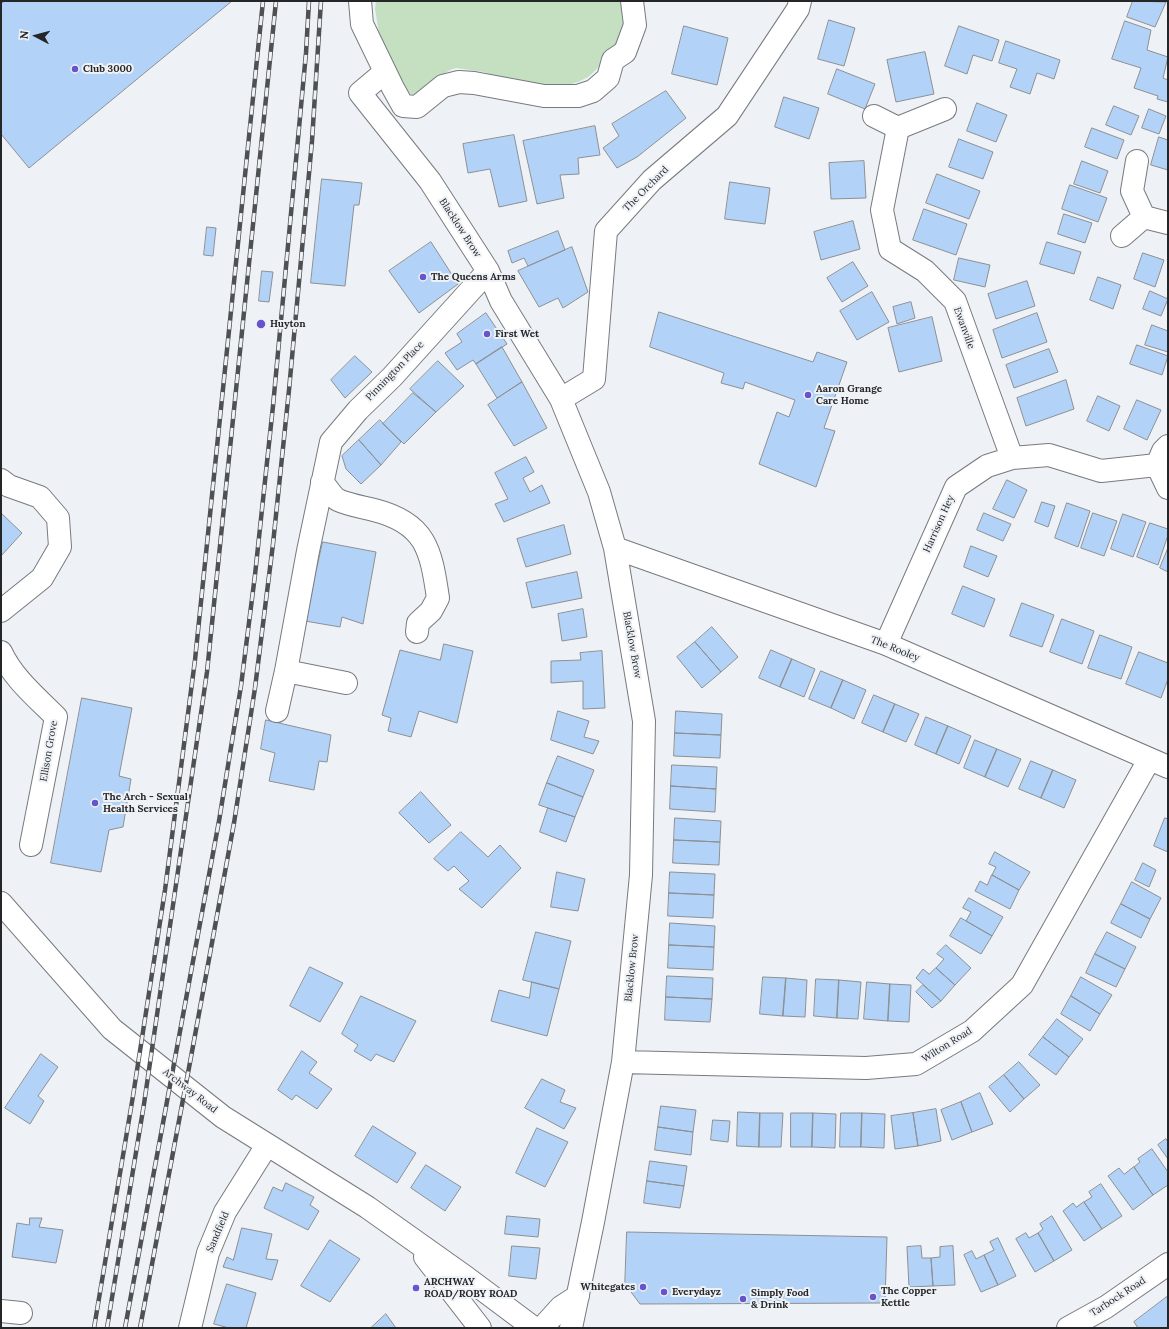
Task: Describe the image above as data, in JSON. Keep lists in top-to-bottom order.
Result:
{
  "streets": {
    "street": [
      "The Orchard",
      "Blacklow Brow",
      "Ewanville",
      "Pinnington Place",
      "Harrison Hey",
      "The Rooley",
      "Ellison Grove",
      "Wilton Road",
      "Archway Road",
      "Sandfield",
      "Tarbock Road"
    ]
  },
  "crossings": [
    ["The Orchard", "Blacklow Brow"],
    ["Blacklow Brow", "Pinnington Place"],
    ["Blacklow Brow", "The Rooley"],
    ["Blacklow Brow", "Wilton Road"],
    ["Ewanville", "Harrison Hey"],
    ["Harrison Hey", "The Rooley"],
    ["The Rooley", "Wilton Road"],
    ["Archway Road", "Sandfield"]
  ],
  "places": [
    "Club 3000",
    "The Queens Arms",
    "Huyton",
    "First Wet",
    "Aaron Grange Care Home",
    "The Arch - Sexual Health Services",
    "Whitegates",
    "ARCHWAY ROAD/ROBY ROAD",
    "Everydayz",
    "The Copper Kettle",
    "Simply Food & Drink"
  ],
  "north": "left"
}
